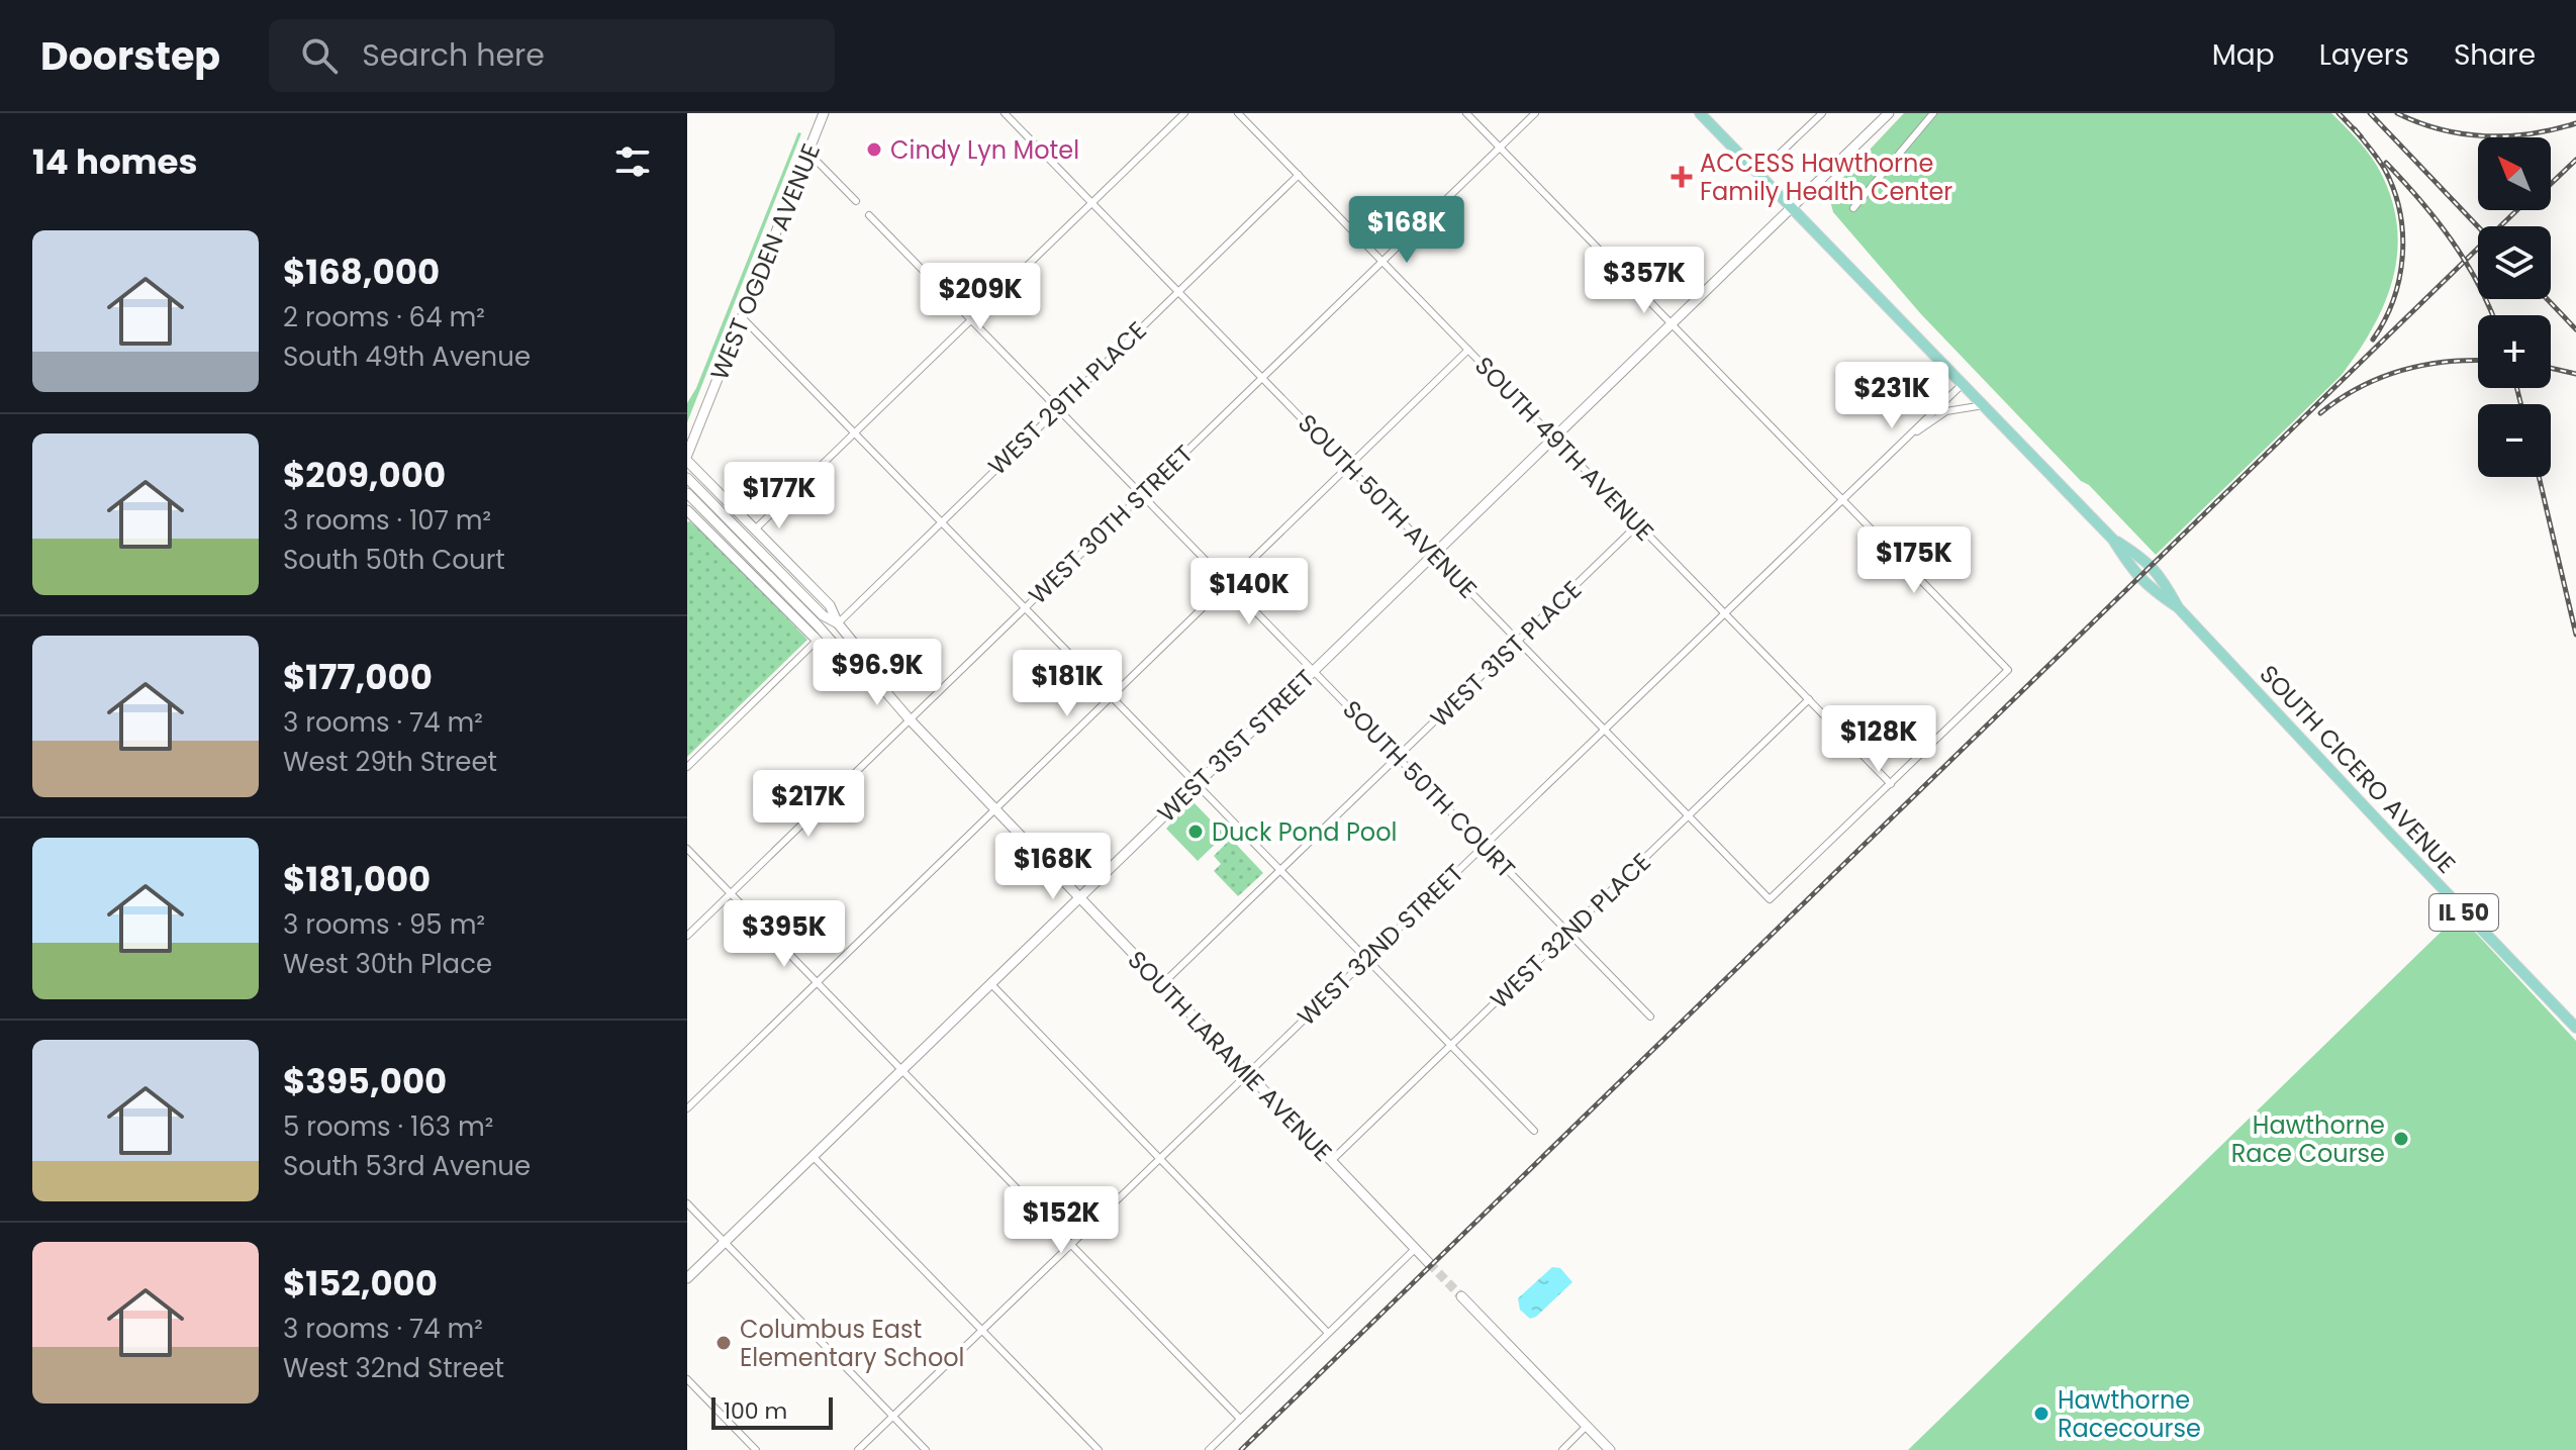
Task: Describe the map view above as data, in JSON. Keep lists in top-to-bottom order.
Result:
{
  "streets": {
    "main road": [
      "WEST OGDEN AVENUE",
      "WEST 31ST STREET",
      "SOUTH CICERO AVENUE",
      "IL 50",
      "SOUTH LARAMIE AVENUE"
    ],
    "street": [
      "WEST 29TH PLACE",
      "SOUTH 49TH AVENUE",
      "SOUTH 50TH AVENUE",
      "WEST 30TH STREET",
      "WEST 31ST PLACE",
      "SOUTH 50TH COURT",
      "WEST 32ND PLACE",
      "WEST 32ND STREET"
    ]
  },
  "crossings": [
    ["WEST 29TH PLACE", "SOUTH 49TH AVENUE"],
    ["WEST 29TH PLACE", "SOUTH 50TH AVENUE"],
    ["WEST 29TH PLACE", "SOUTH 50TH COURT"],
    ["WEST 29TH PLACE", "SOUTH LARAMIE AVENUE"],
    ["SOUTH 49TH AVENUE", "SOUTH 50TH AVENUE"],
    ["SOUTH 49TH AVENUE", "WEST 30TH STREET"],
    ["SOUTH 49TH AVENUE", "WEST 31ST PLACE"],
    ["SOUTH 49TH AVENUE", "WEST 31ST STREET"],
    ["SOUTH 49TH AVENUE", "WEST 32ND PLACE"],
    ["SOUTH 49TH AVENUE", "WEST 32ND STREET"],
    ["SOUTH 50TH AVENUE", "WEST 30TH STREET"],
    ["SOUTH 50TH AVENUE", "WEST 31ST PLACE"],
    ["SOUTH 50TH AVENUE", "WEST 31ST STREET"],
    ["SOUTH 50TH AVENUE", "WEST 32ND PLACE"],
    ["SOUTH 50TH AVENUE", "WEST 32ND STREET"],
    ["WEST 30TH STREET", "SOUTH 50TH COURT"],
    ["WEST 30TH STREET", "SOUTH LARAMIE AVENUE"],
    ["WEST 31ST PLACE", "SOUTH 50TH COURT"],
    ["WEST 31ST PLACE", "SOUTH LARAMIE AVENUE"],
    ["WEST 31ST STREET", "SOUTH CICERO AVENUE"],
    ["WEST 31ST STREET", "SOUTH 50TH COURT"],
    ["WEST 31ST STREET", "SOUTH LARAMIE AVENUE"],
    ["SOUTH CICERO AVENUE", "WEST 32ND STREET"],
    ["SOUTH 50TH COURT", "WEST 32ND PLACE"],
    ["SOUTH 50TH COURT", "WEST 32ND STREET"],
    ["WEST 32ND PLACE", "SOUTH LARAMIE AVENUE"],
    ["WEST 32ND STREET", "SOUTH LARAMIE AVENUE"]
  ],
  "places": {
    "other": [
      "Cindy Lyn Motel",
      "Duck Pond Pool",
      "Hawthorne Race Course",
      "Columbus East Elementary School",
      "Hawthorne Racecourse"
    ],
    "health": ["ACCESS Hawthorne Family Health Center"]
  },
  "scale_bar": "100 m",
  "north": "top left",
  "page": {
    "header": "Doorstep",
    "search": "Search here",
    "nav": ["Map", "Layers", "Share"],
    "heading": "14 homes",
    "map_buttons": ["+", "−"],
    "price": [
      "$168K",
      "$357K",
      "$209K",
      "$231K",
      "$177K",
      "$175K",
      "$140K",
      "$96.9K",
      "$181K",
      "$128K",
      "$217K",
      "$168K",
      "$395K",
      "$152K"
    ],
    "list": [
      {
        "name": "$168,000",
        "note": "2 rooms · 64 m² · South 49th Avenue"
      },
      {
        "name": "$209,000",
        "note": "3 rooms · 107 m² · South 50th Court"
      },
      {
        "name": "$177,000",
        "note": "3 rooms · 74 m² · West 29th Street"
      },
      {
        "name": "$181,000",
        "note": "3 rooms · 95 m² · West 30th Place"
      },
      {
        "name": "$395,000",
        "note": "5 rooms · 163 m² · South 53rd Avenue"
      },
      {
        "name": "$152,000",
        "note": "3 rooms · 74 m² · West 32nd Street"
      }
    ],
    "scale": "100 m"
  }
}
